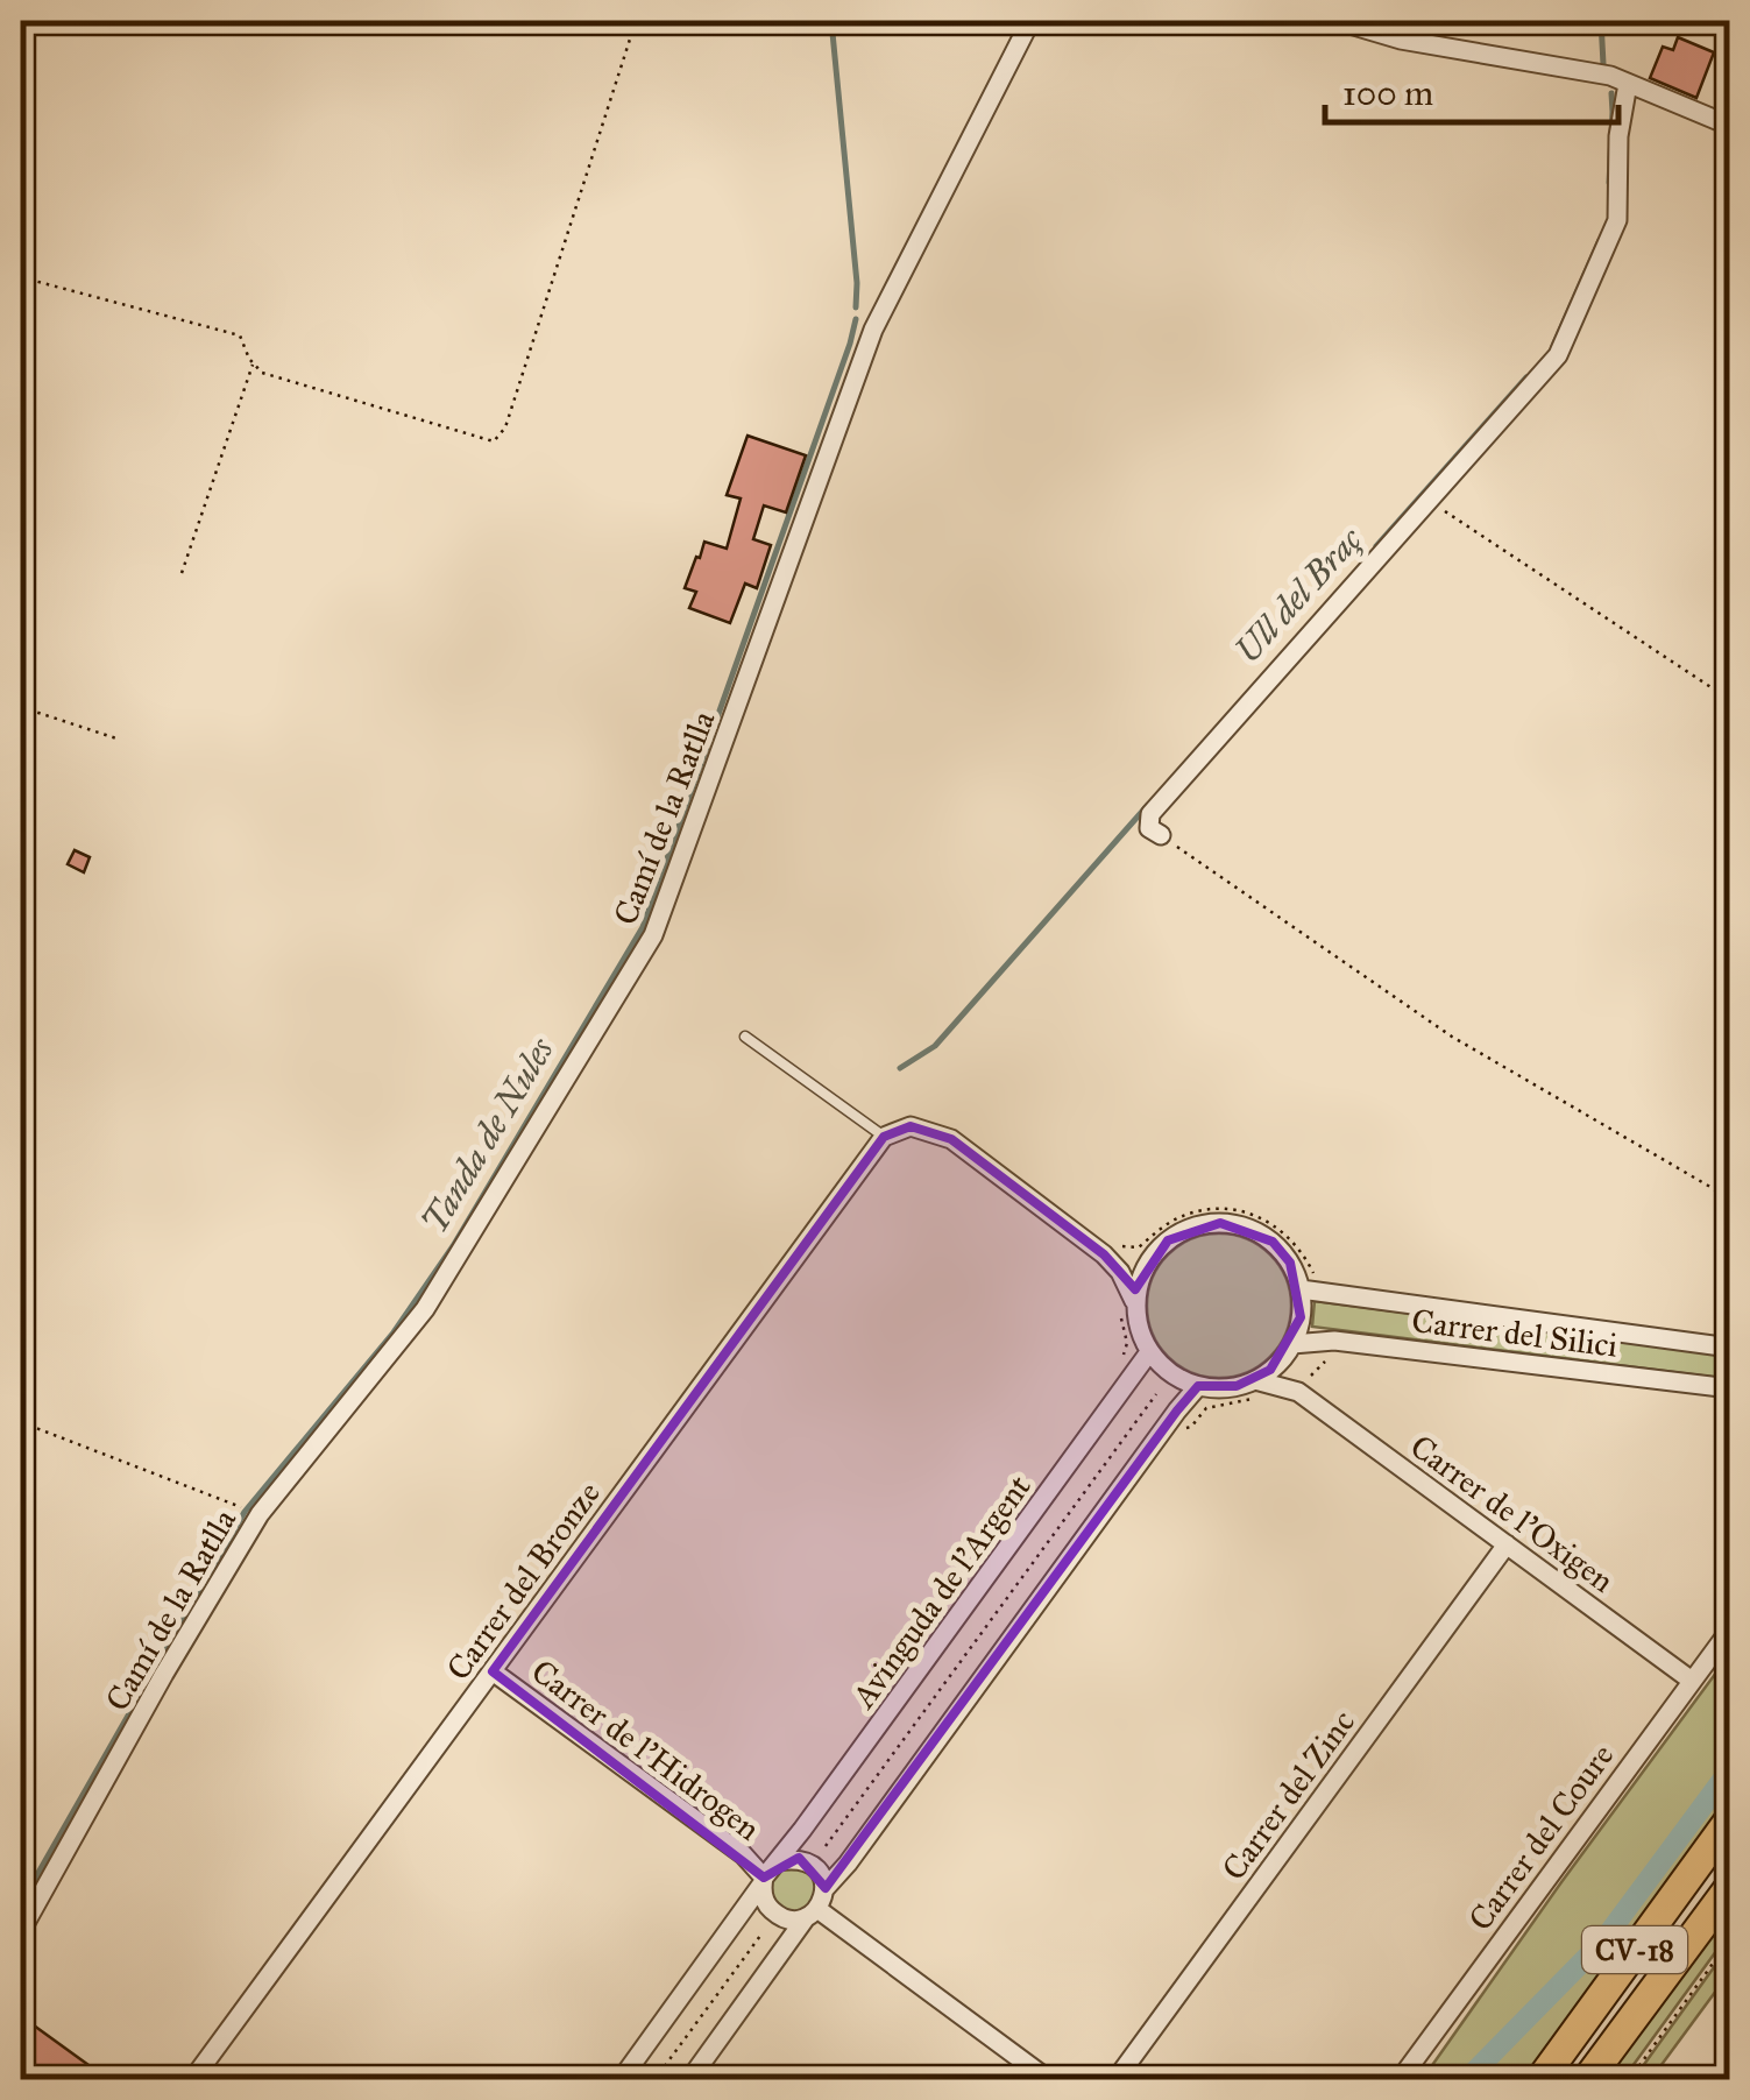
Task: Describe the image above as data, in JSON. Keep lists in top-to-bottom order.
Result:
{
  "streets": {
    "main road": ["CV-18"],
    "street": [
      "Camí de la Ratlla",
      "Carrer del Silici",
      "Carrer de l'Oxigen",
      "Carrer del Bronze",
      "Avinguda de l'Argent",
      "Carrer de l'Hidrogen",
      "Carrer del Zinc",
      "Carrer del Coure"
    ]
  },
  "crossings": [
    ["Carrer del Silici", "Carrer de l'Oxigen"],
    ["Carrer del Silici", "Avinguda de l'Argent"],
    ["Carrer de l'Oxigen", "Avinguda de l'Argent"],
    ["Carrer de l'Oxigen", "Carrer del Zinc"],
    ["Carrer de l'Oxigen", "Carrer del Coure"],
    ["Carrer del Bronze", "Carrer de l'Hidrogen"],
    ["Avinguda de l'Argent", "Carrer de l'Hidrogen"]
  ],
  "water": ["Ull del Braç", "Tanda de Nules"],
  "scale_bar": "100 m"
}
